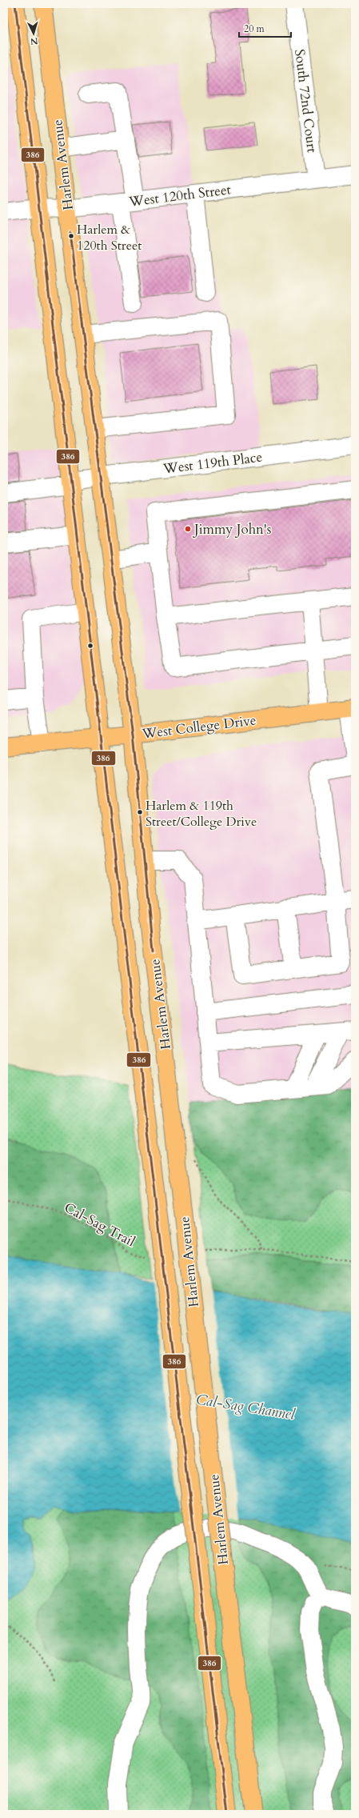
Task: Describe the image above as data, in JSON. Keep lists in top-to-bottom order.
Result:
{
  "streets": {
    "main road": ["Harlem Avenue", "West College Drive"],
    "street": ["South 72nd Court", "West 120th Street", "West 119th Place"],
    "path": ["Cal-Sag Trail"]
  },
  "crossings": [
    ["South 72nd Court", "West 120th Street"],
    ["Harlem Avenue", "West 120th Street"],
    ["Harlem Avenue", "West 119th Place"],
    ["Harlem Avenue", "West College Drive"]
  ],
  "water": ["Cal-Sag Channel"],
  "places": ["Harlem & 120th Street", "Jimmy John's", "Harlem & 119th Street/College Drive"],
  "lines": ["transit line 386"],
  "scale_bar": "20 m",
  "north": "bottom"
}
